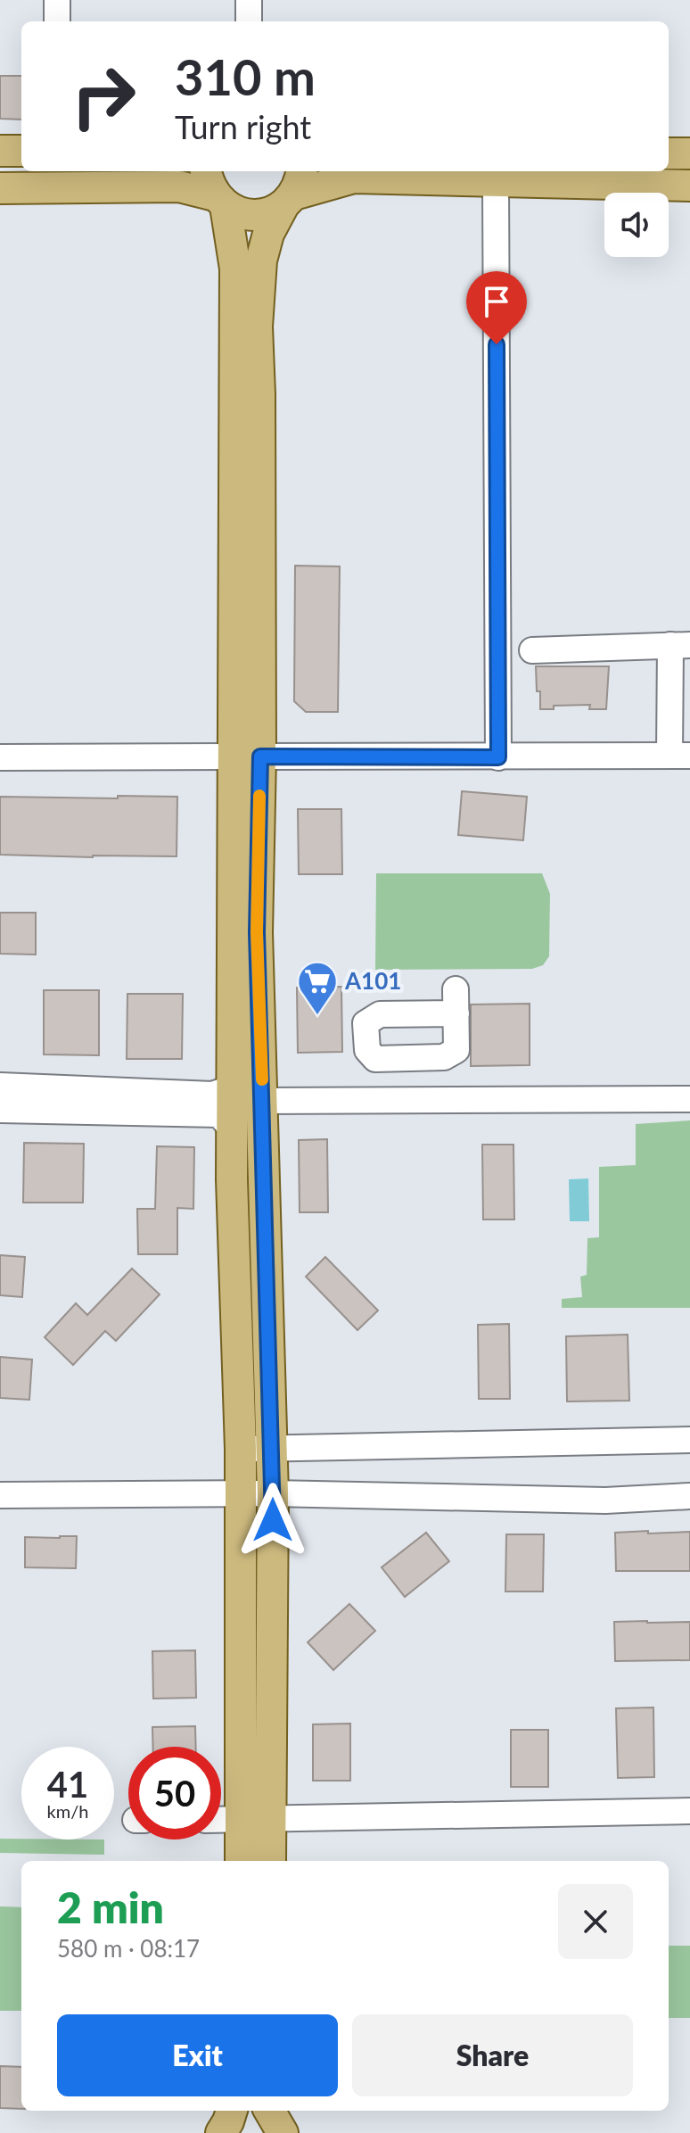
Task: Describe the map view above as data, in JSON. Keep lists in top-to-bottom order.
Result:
{
  "places": {
    "supermarket": ["A101"]
  },
  "page": {
    "turn": ["310 m", "Turn right"],
    "speed": "41 km/h",
    "limit": "50",
    "heading": ["2 min", "580 m · 08:17"],
    "buttons": ["Exit", "Share"]
  }
}
